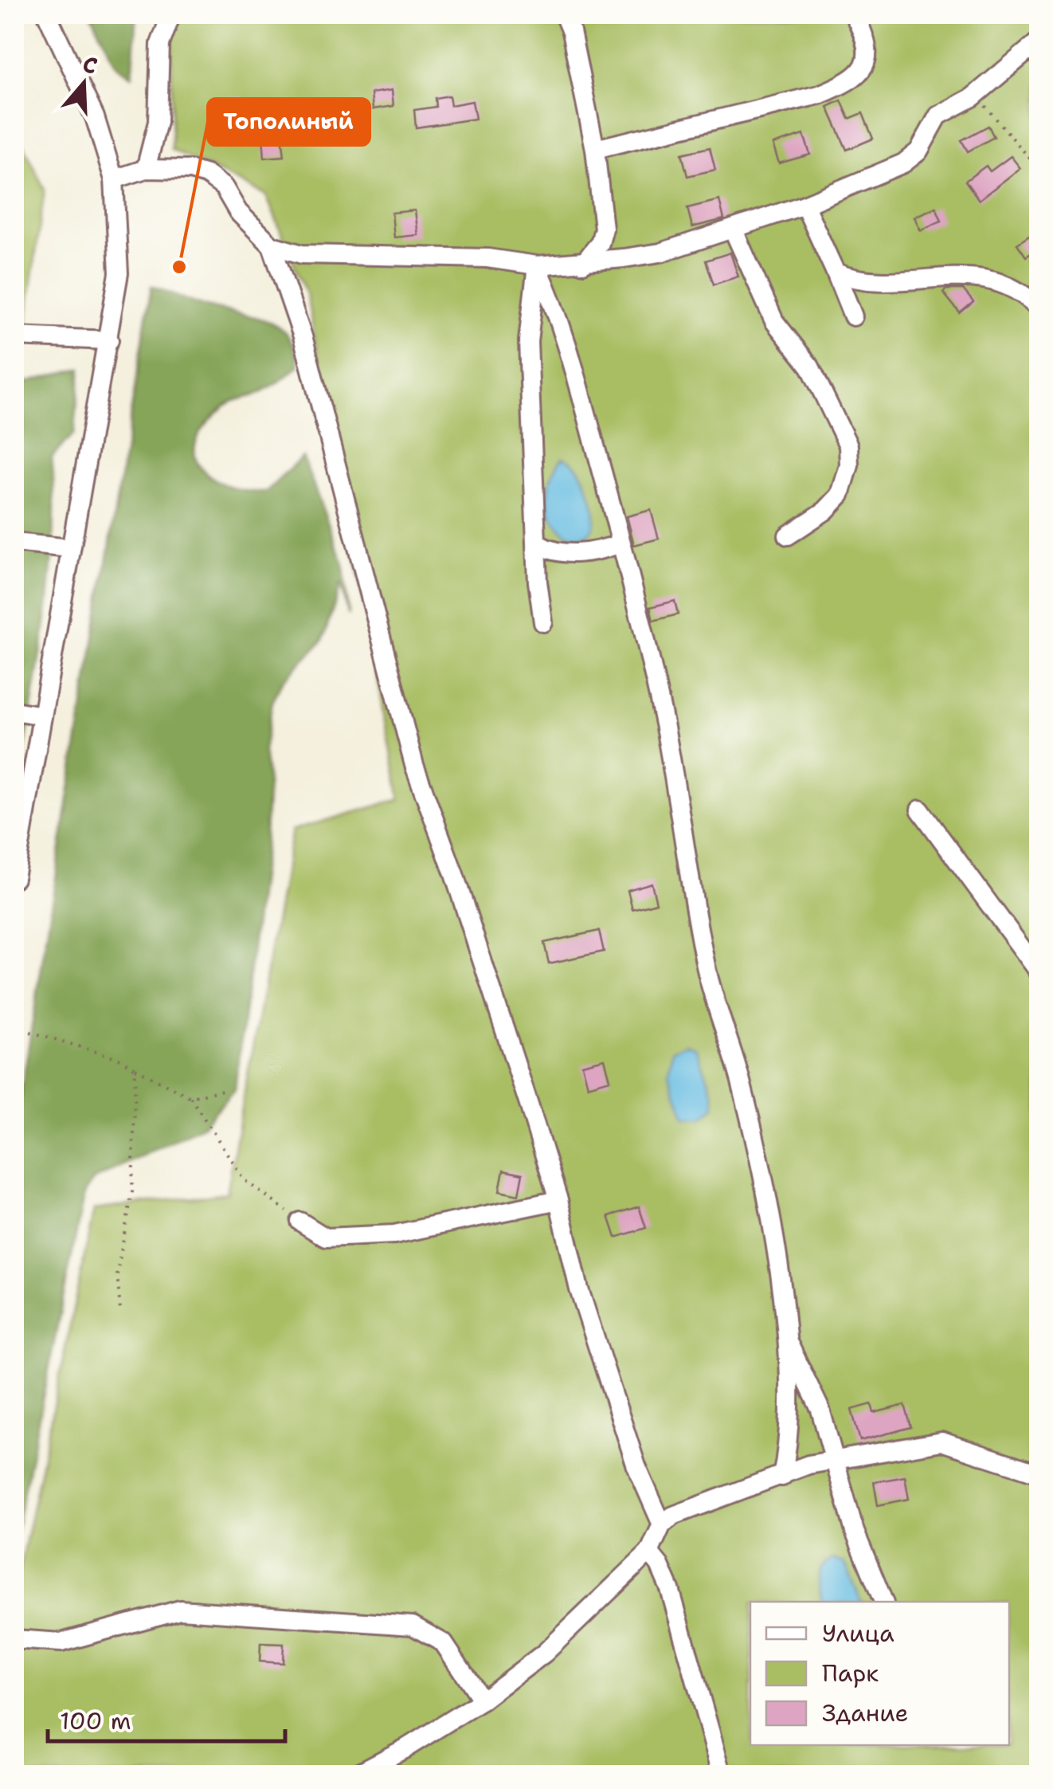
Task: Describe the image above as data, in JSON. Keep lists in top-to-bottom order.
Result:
{
  "places": ["Тополиный"],
  "legend": ["Улица", "Парк", "Здание"],
  "scale_bar": "100 m",
  "north": "top"
}
